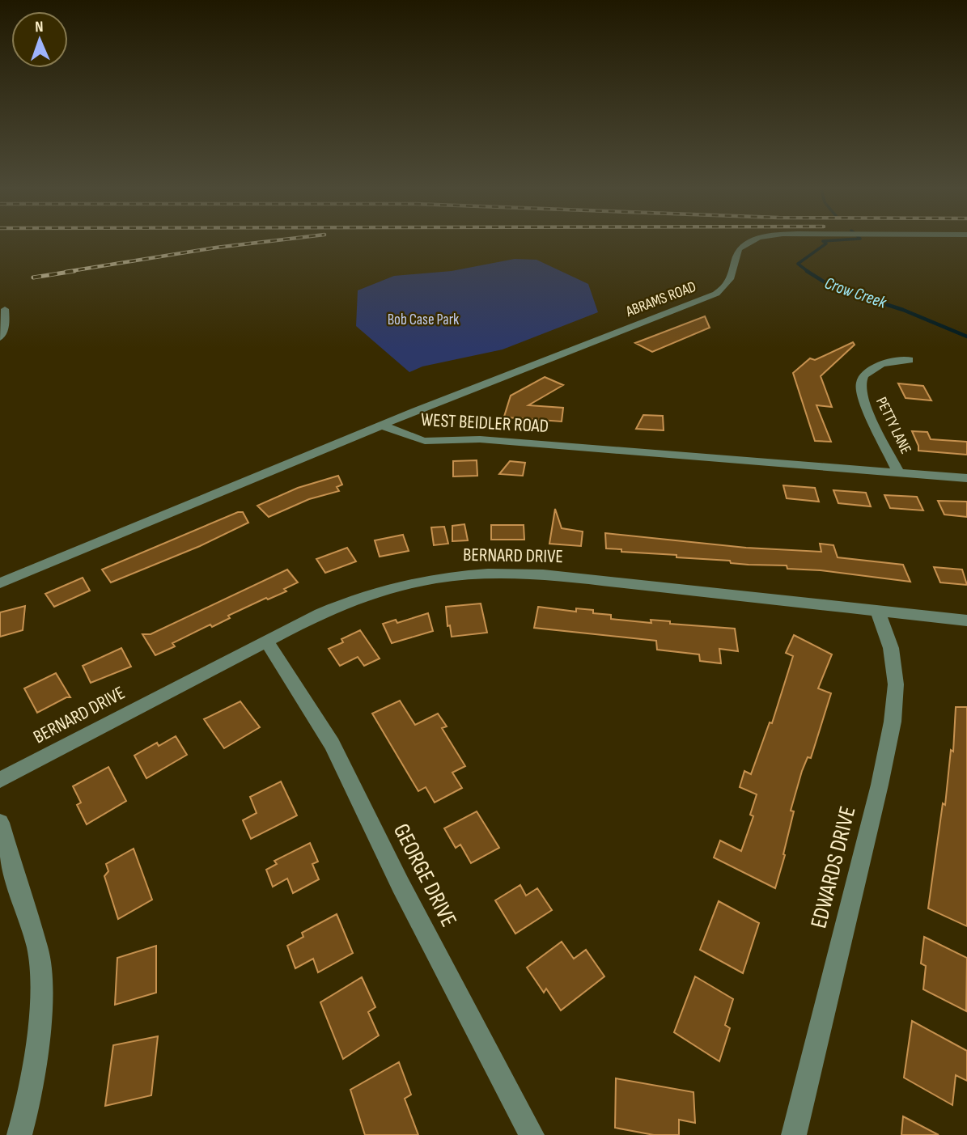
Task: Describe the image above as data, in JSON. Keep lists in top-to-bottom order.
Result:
{
  "streets": {
    "street": [
      "ABRAMS ROAD",
      "WEST BEIDLER ROAD",
      "PETTY LANE",
      "BERNARD DRIVE",
      "EDWARDS DRIVE",
      "GEORGE DRIVE"
    ]
  },
  "crossings": [
    ["ABRAMS ROAD", "WEST BEIDLER ROAD"],
    ["WEST BEIDLER ROAD", "PETTY LANE"],
    ["BERNARD DRIVE", "EDWARDS DRIVE"],
    ["BERNARD DRIVE", "GEORGE DRIVE"]
  ],
  "water": ["Crow Creek"],
  "parks": ["Bob Case Park"],
  "north": "top"
}
